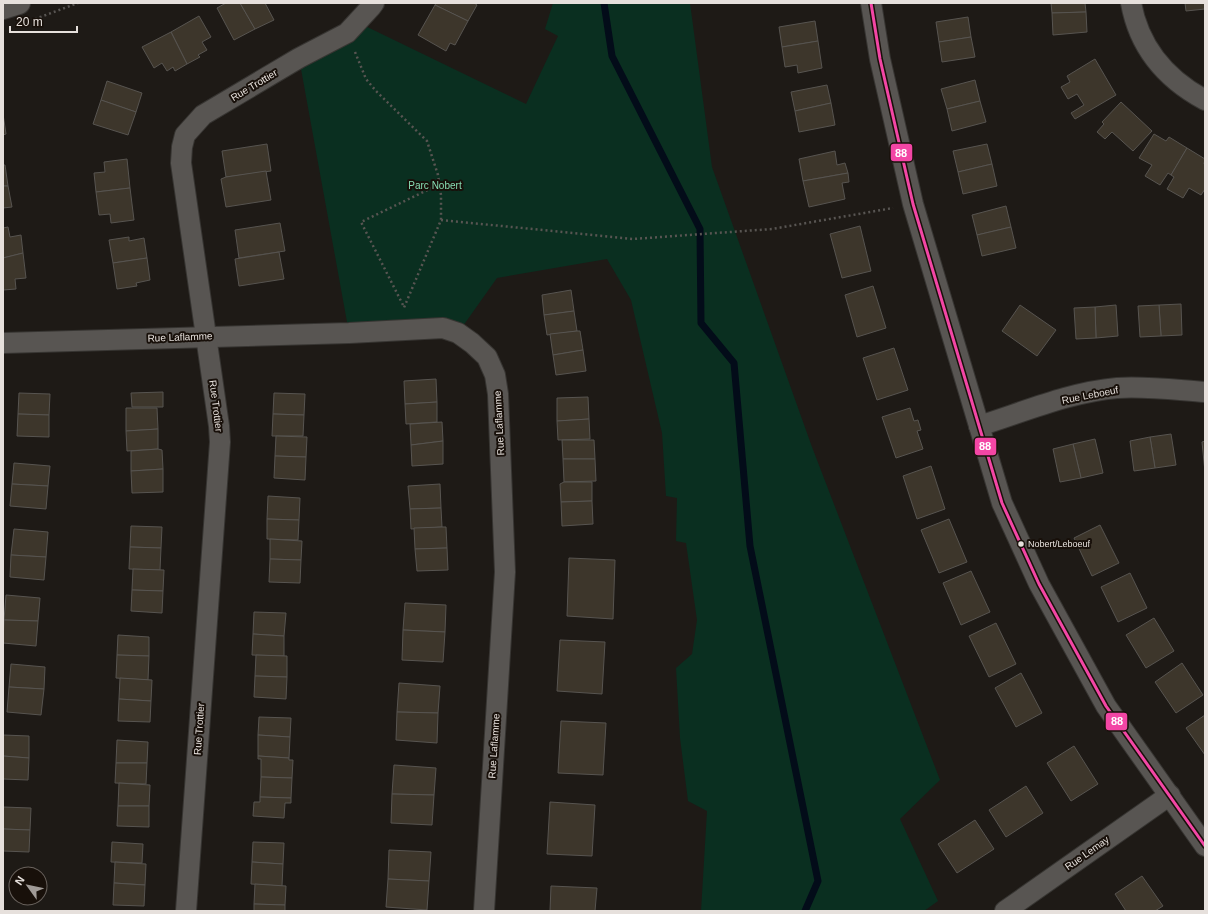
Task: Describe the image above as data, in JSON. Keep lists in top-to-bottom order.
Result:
{
  "streets": {
    "street": [
      "Rue Trottier",
      "Rue Laflamme",
      "Rue Leboeuf",
      "Rue Lemay"
    ]
  },
  "crossings": [
    ["Rue Trottier", "Rue Laflamme"]
  ],
  "parks": ["Parc Nobert"],
  "places": ["Nobert/Leboeuf"],
  "lines": ["transit line 88"],
  "scale_bar": "20 m",
  "north": "top left"
}
